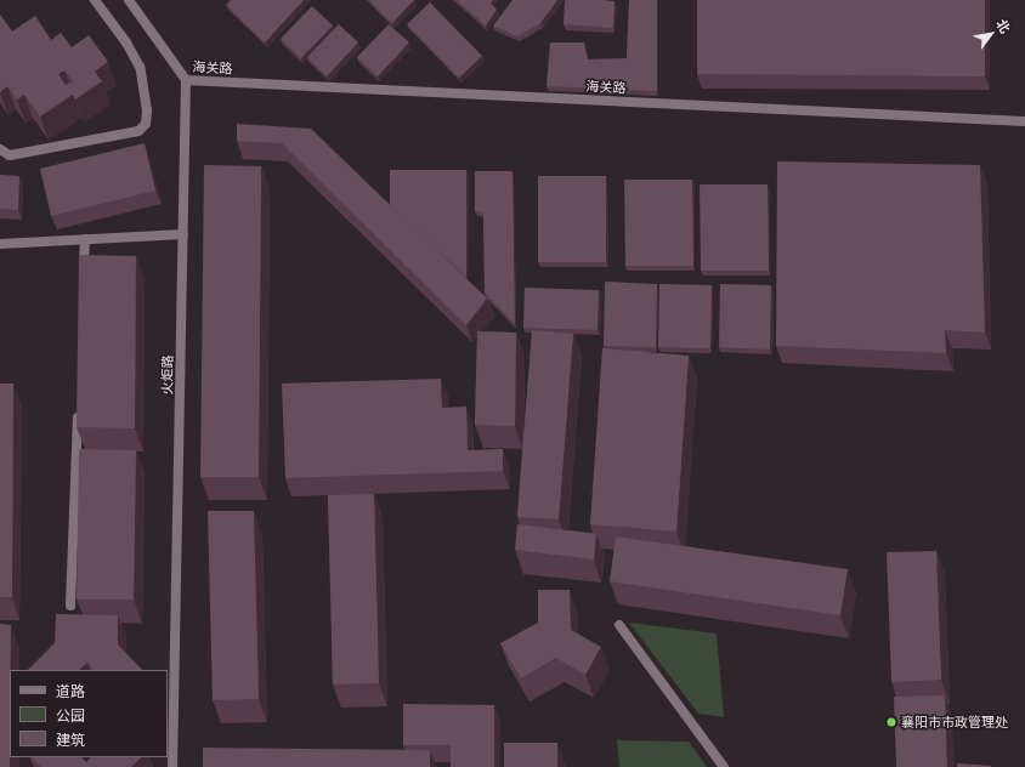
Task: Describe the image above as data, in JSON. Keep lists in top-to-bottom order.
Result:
{
  "streets": {
    "street": ["海关路", "火炬路"]
  },
  "crossings": [
    ["海关路", "火炬路"]
  ],
  "places": ["襄阳市市政管理处"],
  "legend": ["道路", "公园", "建筑"],
  "north": "top right"
}
